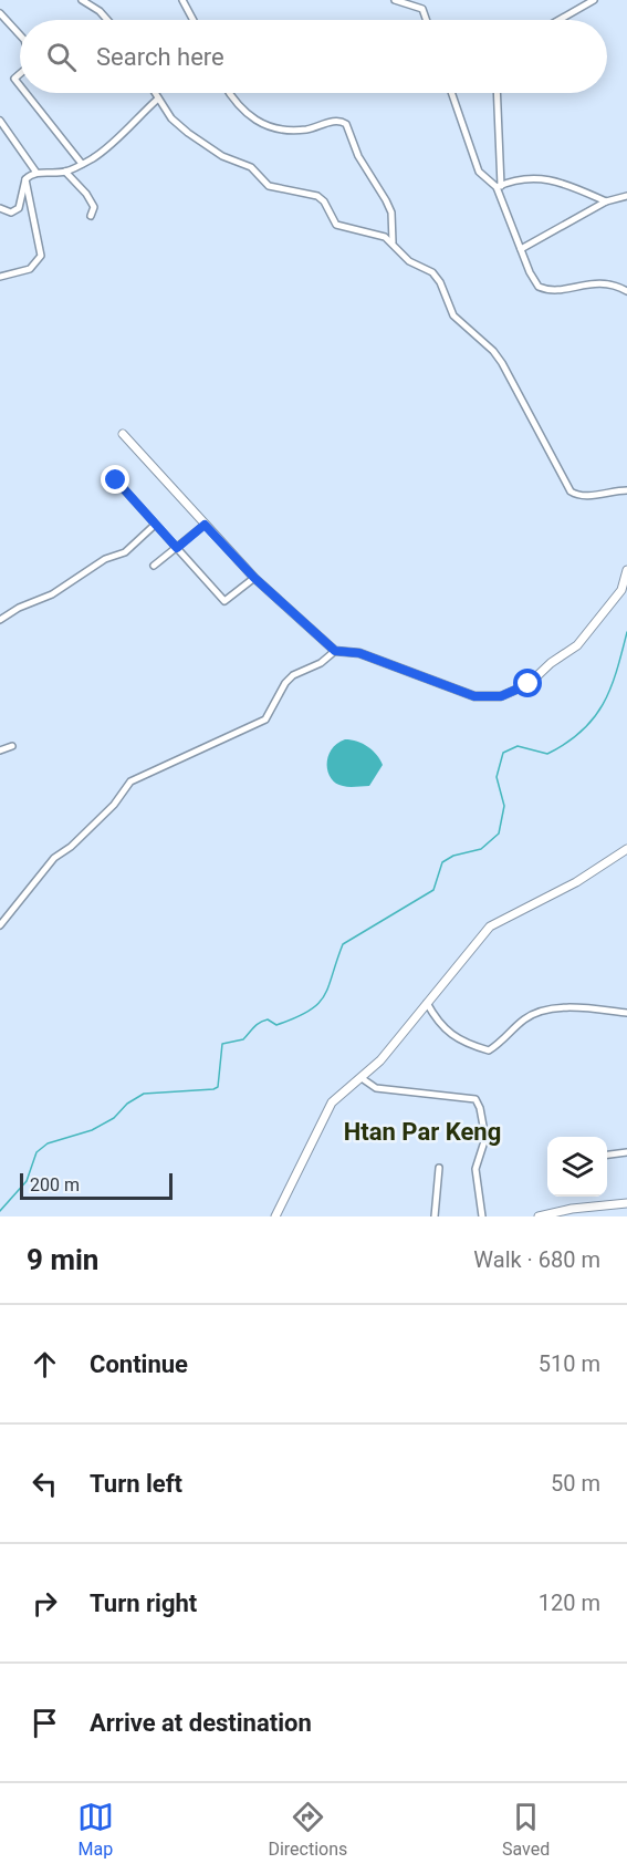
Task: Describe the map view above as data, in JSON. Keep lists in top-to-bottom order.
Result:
{
  "districts": ["Htan Par Keng"],
  "scale_bar": "200 m",
  "page": {
    "search": "Search here",
    "scale": "200 m",
    "heading": ["9 min", "Walk · 680 m"],
    "list": [
      ["Continue", "510 m"],
      ["Turn left", "50 m"],
      ["Turn right", "120 m"],
      "Arrive at destination"
    ],
    "nav": ["Map", "Directions", "Saved"]
  }
}
